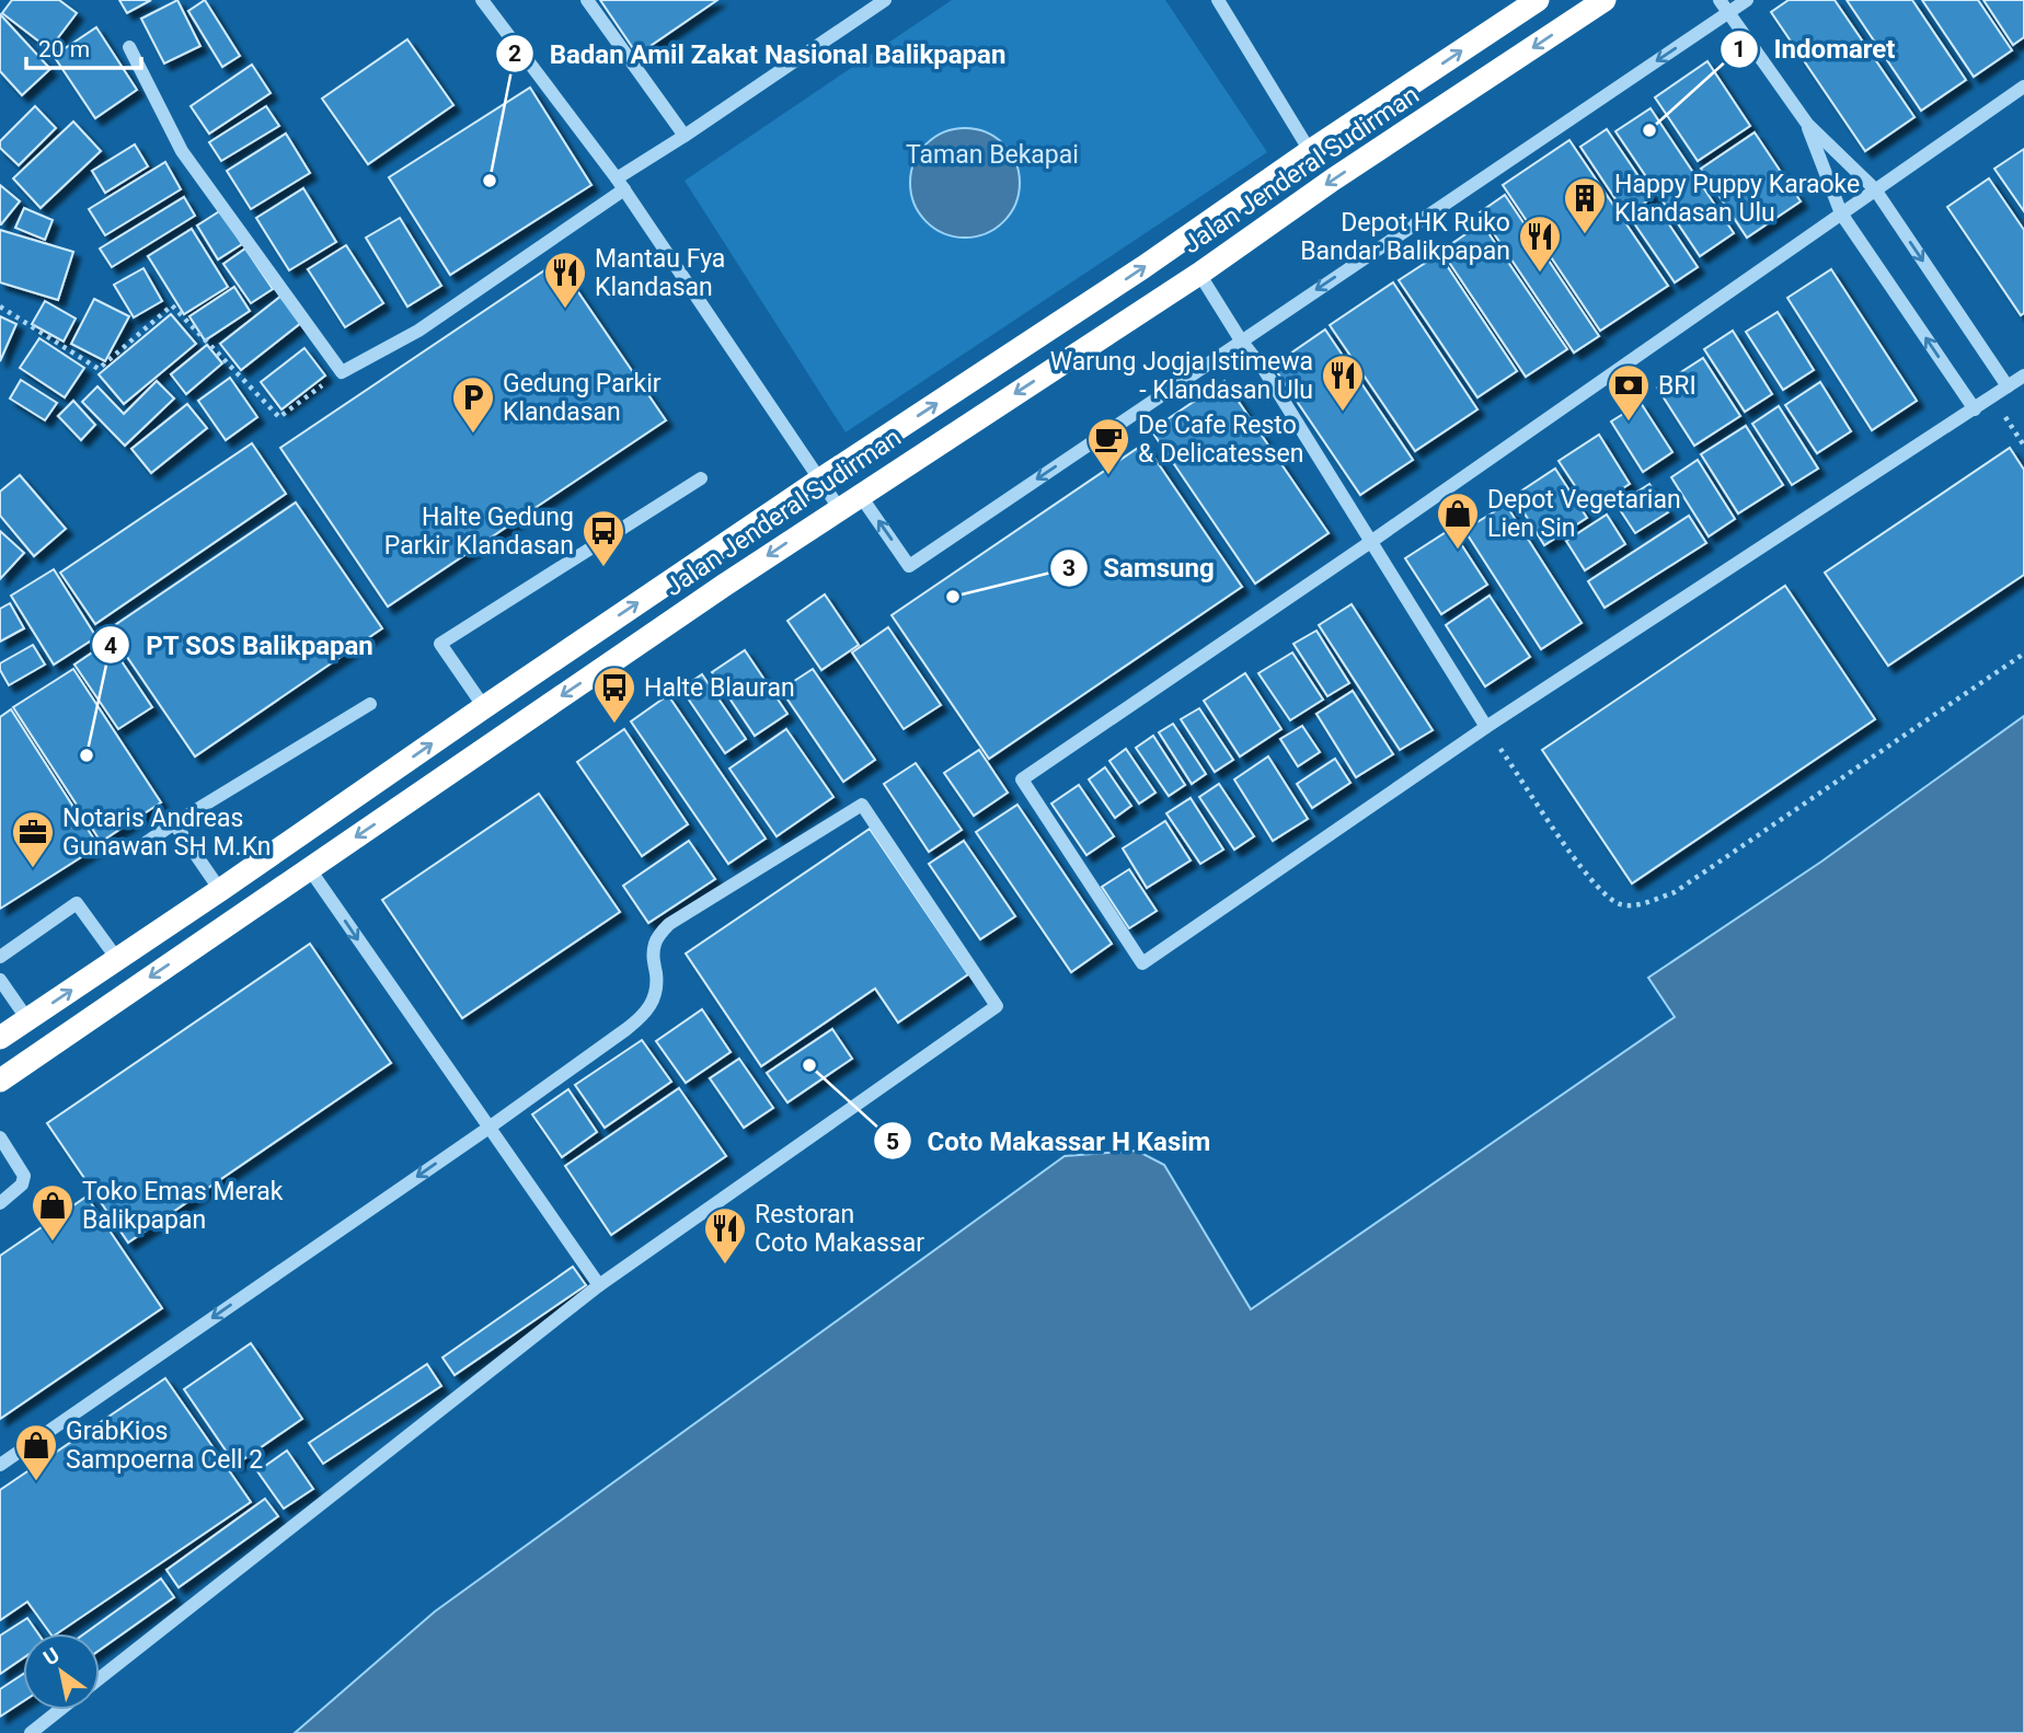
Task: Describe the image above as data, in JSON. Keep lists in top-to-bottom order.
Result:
{
  "streets": {
    "highway": ["Jalan Jenderal Sudirman"]
  },
  "parks": ["Taman Bekapai"],
  "places": {
    "other": [
      "Indomaret",
      "Badan Amil Zakat Nasional Balikpapan",
      "Samsung",
      "PT SOS Balikpapan",
      "Coto Makassar H Kasim"
    ],
    "building": ["Happy Puppy Karaoke Klandasan Ulu"],
    "restaurant": [
      "Depot HK Ruko Bandar Balikpapan",
      "Mantau Fya Klandasan",
      "Warung Jogja Istimewa - Klandasan Ulu",
      "Restoran Coto Makassar"
    ],
    "bank": ["BRI"],
    "parking": ["Gedung Parkir Klandasan"],
    "cafe": ["De Cafe Resto & Delicatessen"],
    "shop": ["Depot Vegetarian Lien Sin", "Toko Emas Merak Balikpapan", "GrabKios Sampoerna Cell 2"],
    "bus stop": ["Halte Gedung Parkir Klandasan", "Halte Blauran"],
    "office": ["Notaris Andreas Gunawan SH M.Kn"]
  },
  "scale_bar": "20 m",
  "north": "top left"
}
